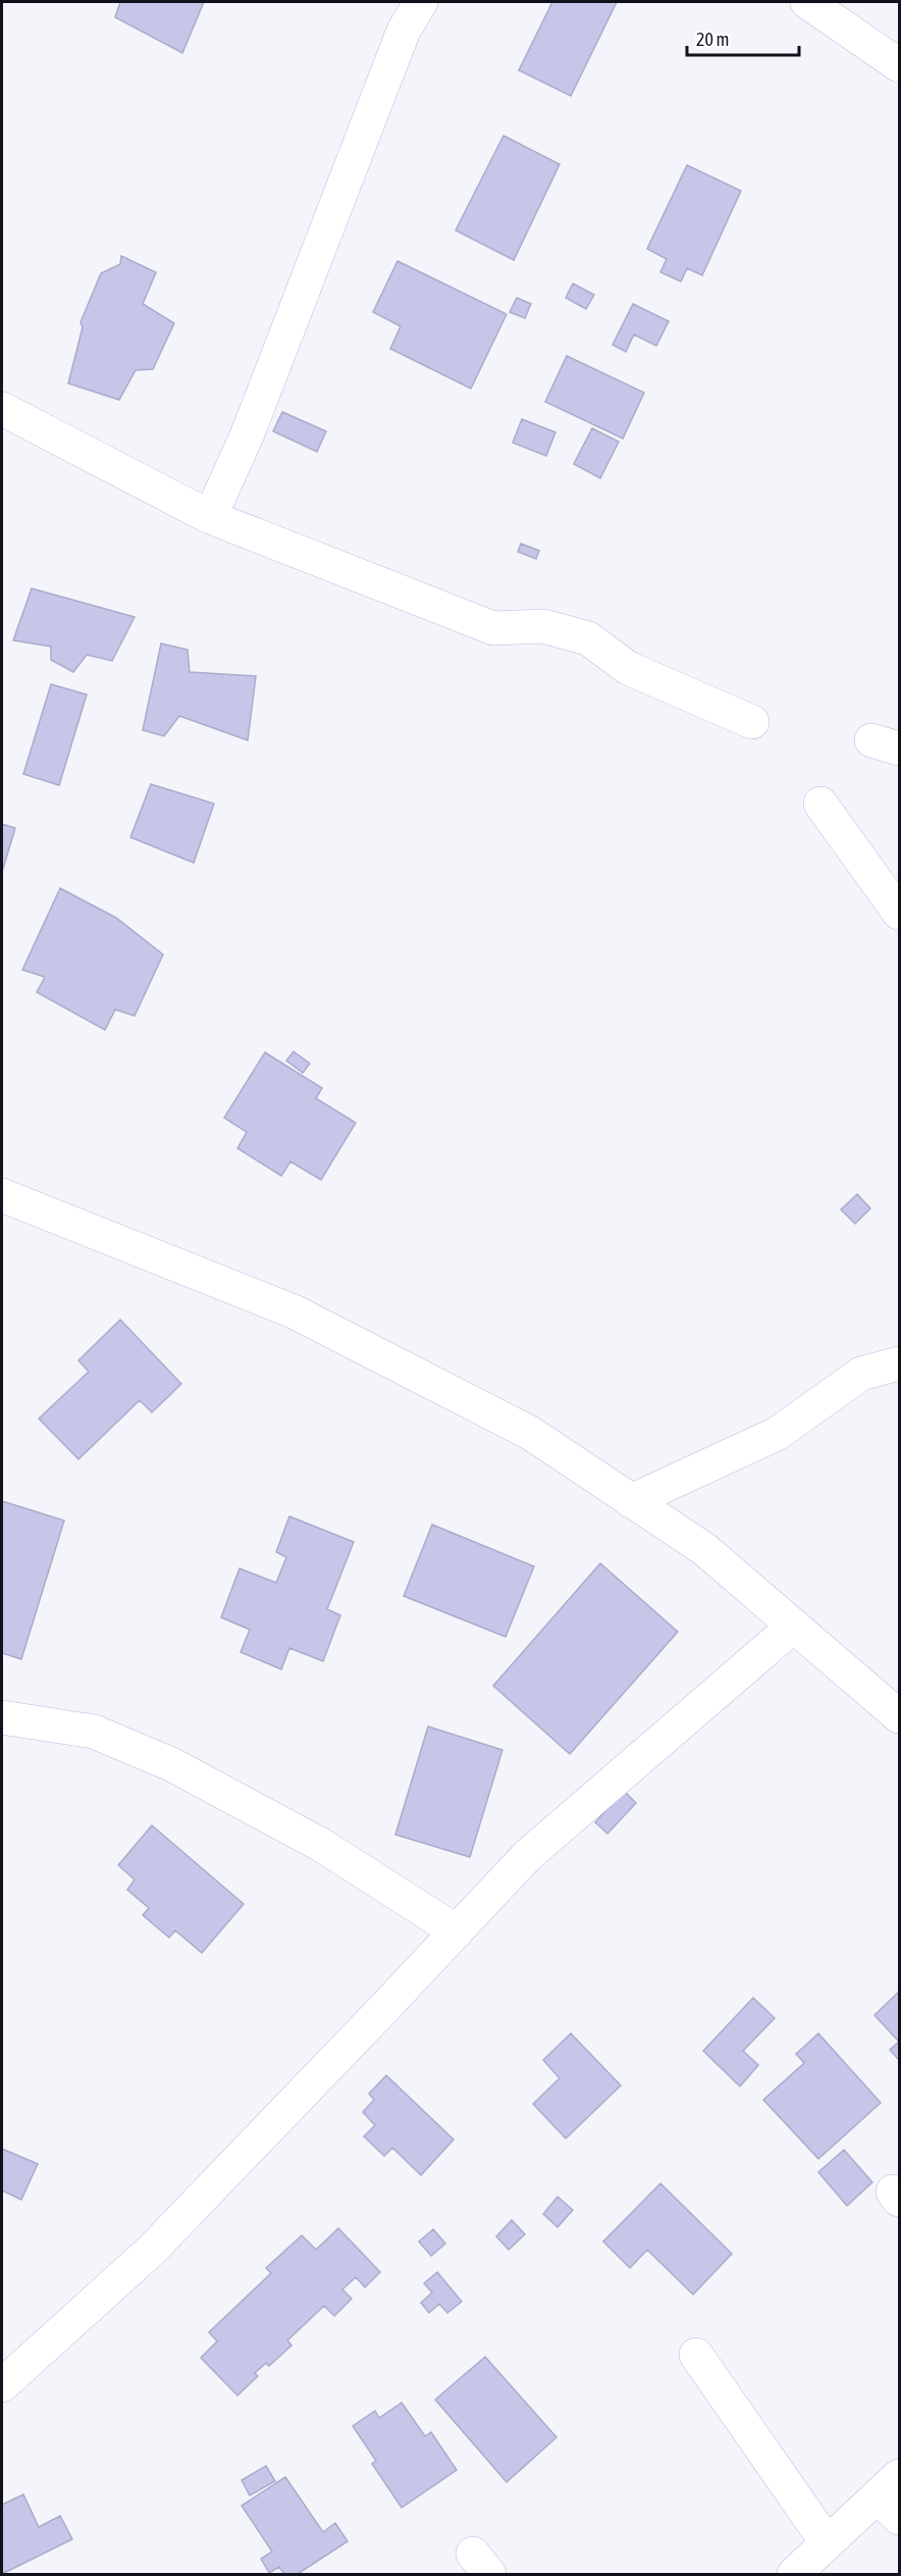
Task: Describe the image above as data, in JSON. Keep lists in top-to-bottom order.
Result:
{
  "scale_bar": "20 m"
}
